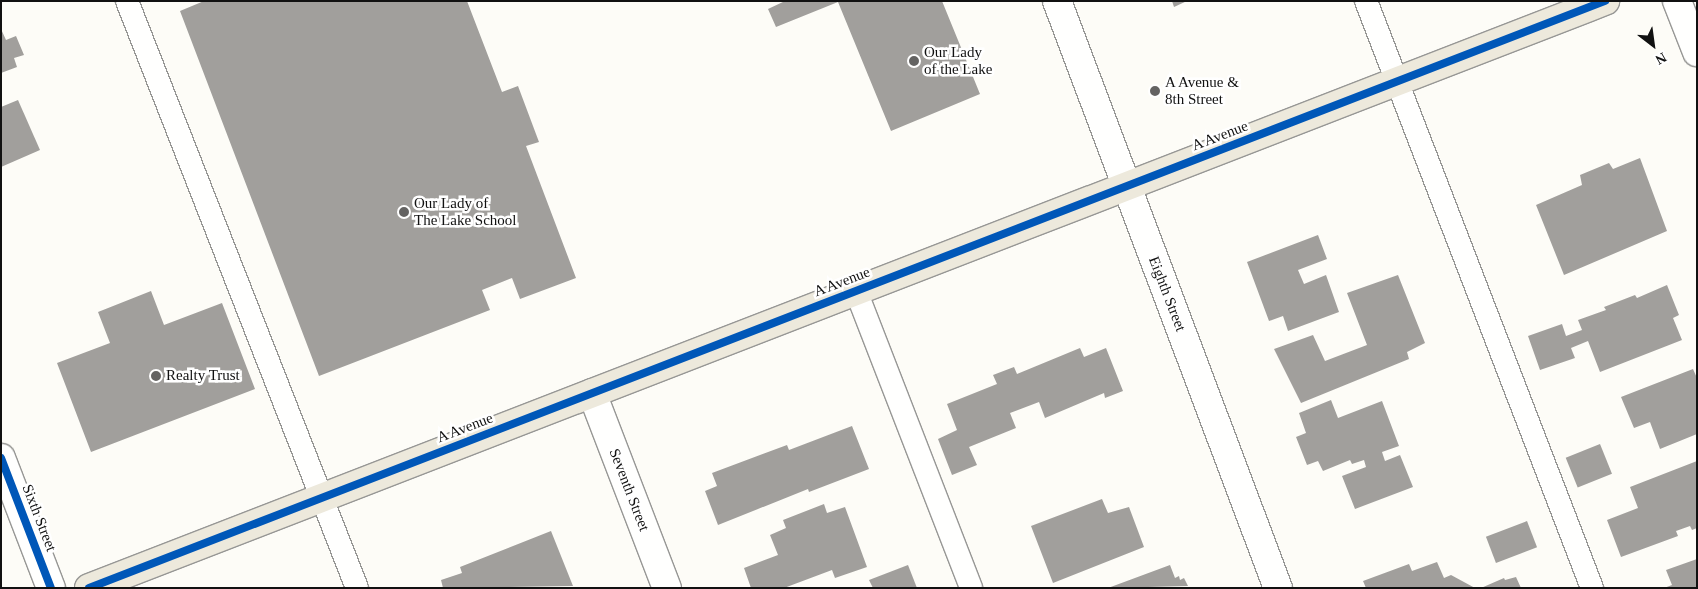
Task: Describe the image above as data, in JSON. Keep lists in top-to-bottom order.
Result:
{
  "streets": {
    "main road": ["A Avenue"],
    "street": ["Eighth Street", "Seventh Street", "Sixth Street"]
  },
  "crossings": [
    ["A Avenue", "Eighth Street"],
    ["A Avenue", "Seventh Street"]
  ],
  "places": [
    "Our Lady of the Lake",
    "A Avenue & 8th Street",
    "Our Lady of The Lake School",
    "Realty Trust"
  ],
  "north": "bottom right"
}
